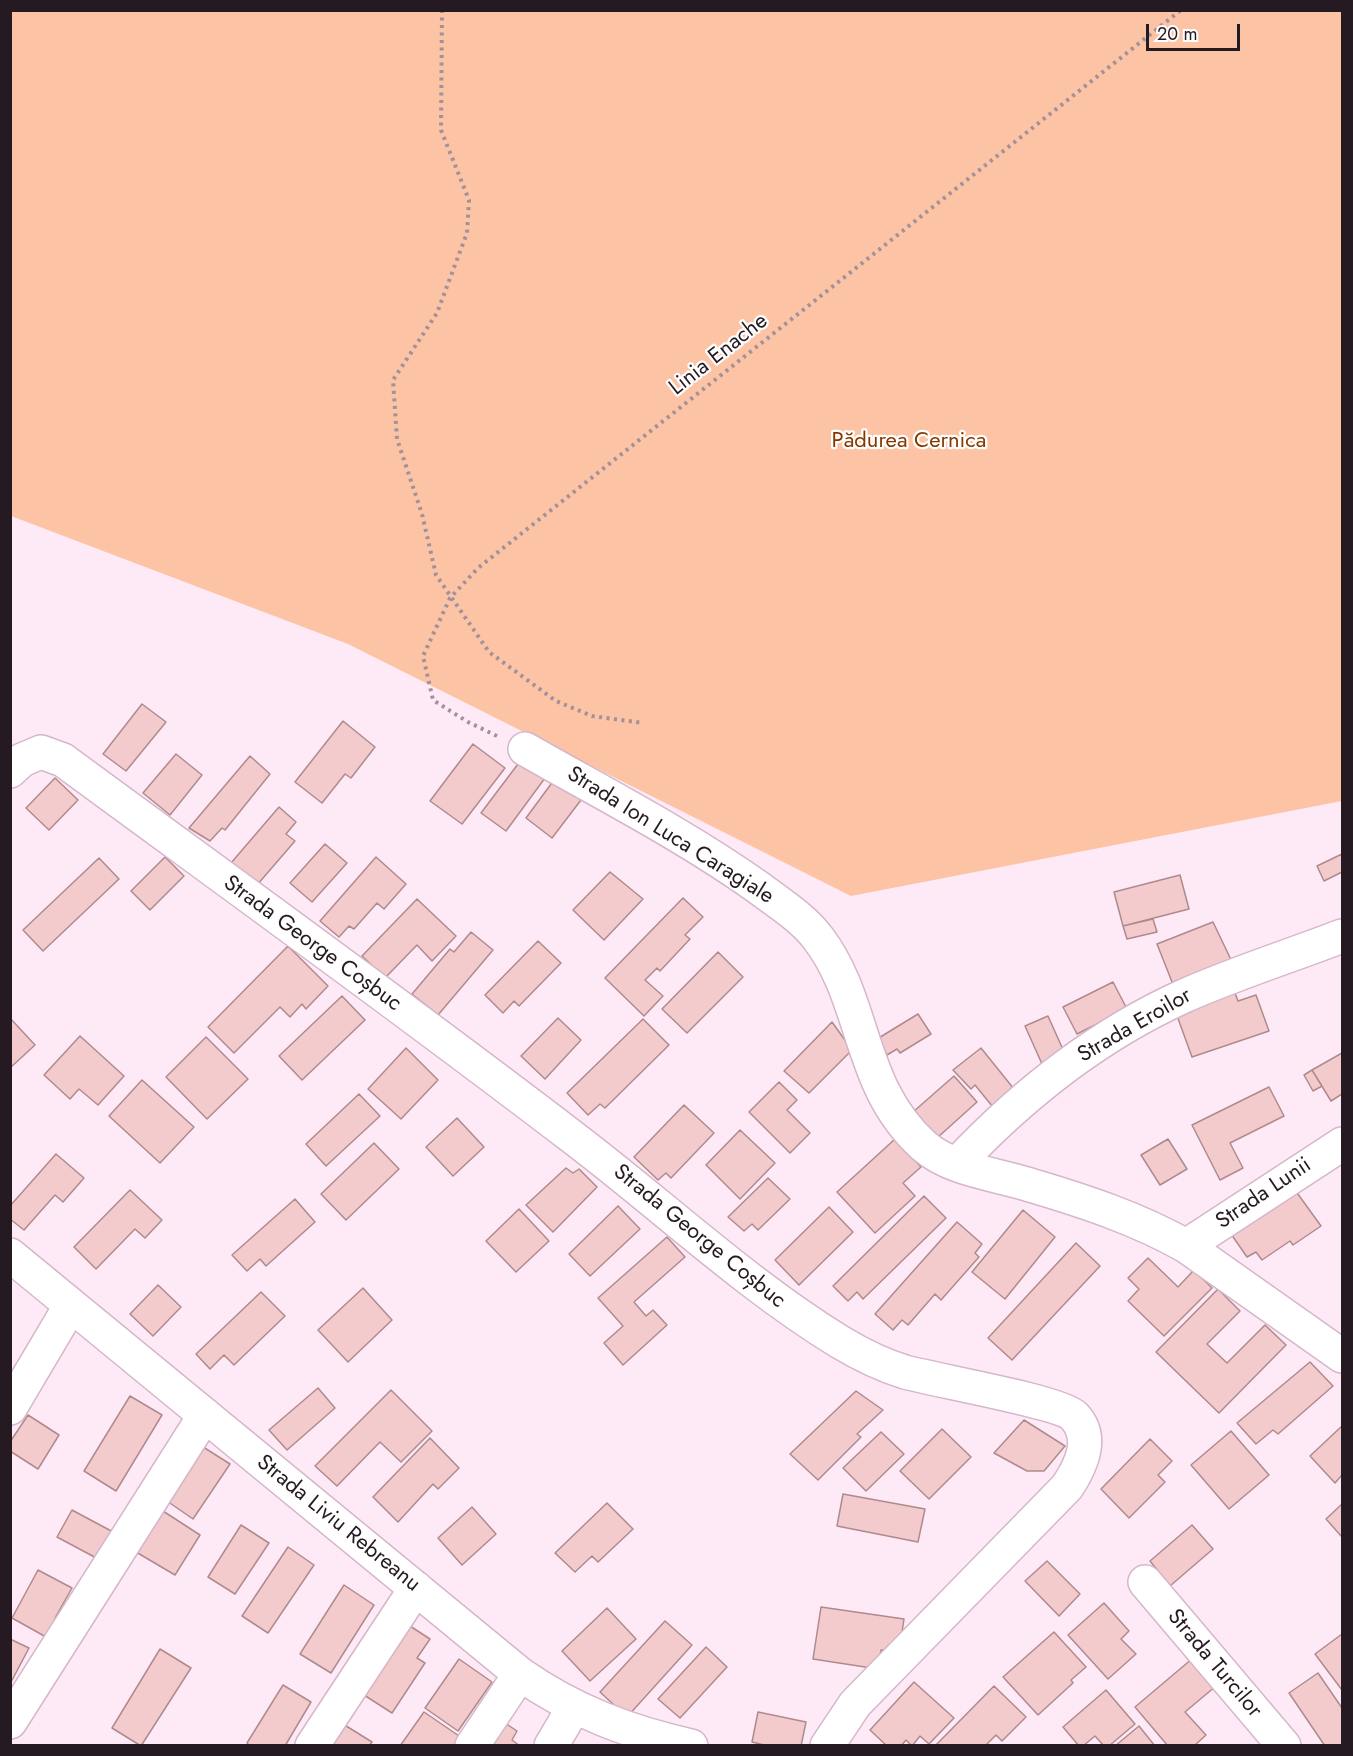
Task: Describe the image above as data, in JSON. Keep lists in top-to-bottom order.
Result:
{
  "streets": {
    "street": [
      "Strada Ion Luca Caragiale",
      "Strada George Coșbuc",
      "Strada Eroilor",
      "Strada Lunii",
      "Strada Liviu Rebreanu",
      "Strada Turcilor"
    ],
    "path": ["Linia Enache"]
  },
  "crossings": [
    ["Linia Enache", "Strada Ion Luca Caragiale"],
    ["Strada Ion Luca Caragiale", "Strada Eroilor"],
    ["Strada Ion Luca Caragiale", "Strada Lunii"]
  ],
  "parks": ["Pădurea Cernica"],
  "scale_bar": "20 m"
}
